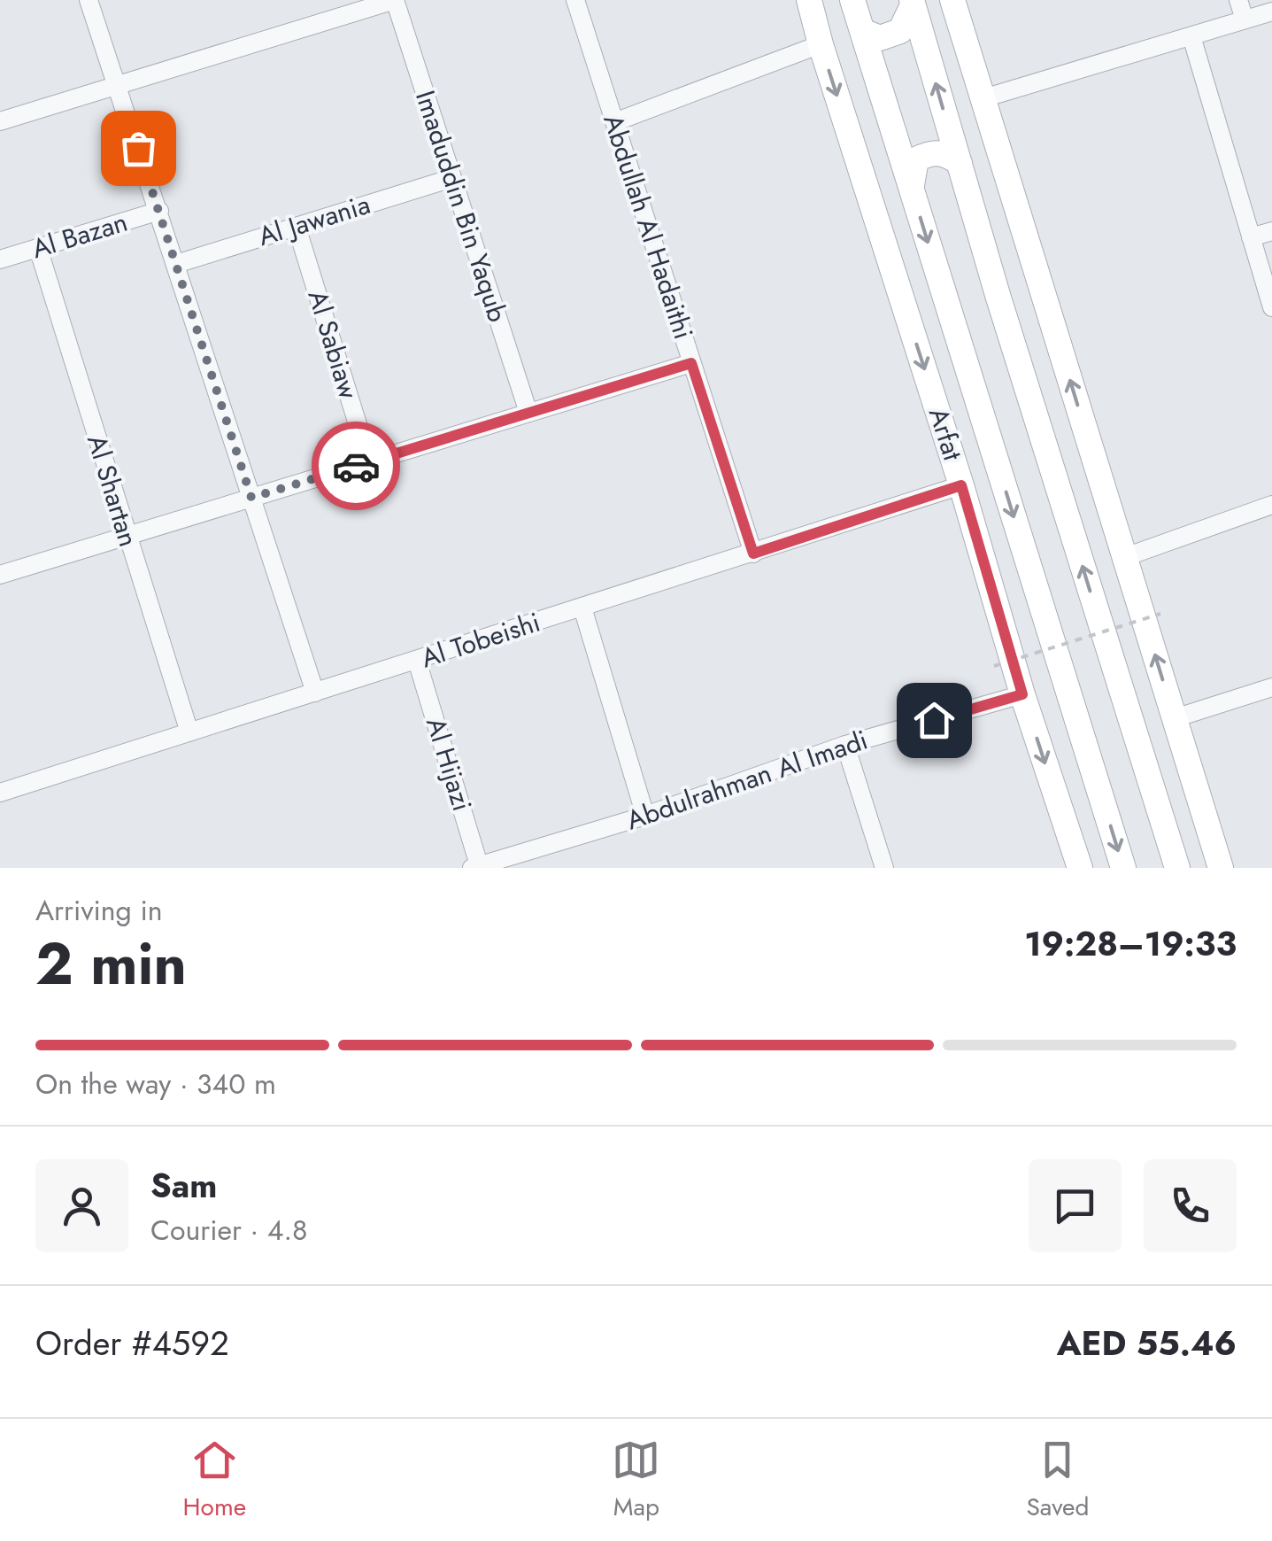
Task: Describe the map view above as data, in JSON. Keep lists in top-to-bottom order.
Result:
{
  "streets": {
    "main road": ["Arfat"],
    "street": [
      "Imaduddin Bin Yaqub",
      "Al Jawania",
      "Abdullah Al Hadaithi",
      "Al Bazan",
      "Al Sabiaw",
      "Al Shartan",
      "Al Tobeishi",
      "Al Hijazi",
      "Abdulrahman Al Imadi"
    ]
  },
  "crossings": [
    ["Imaduddin Bin Yaqub", "Al Jawania"],
    ["Al Jawania", "Al Sabiaw"],
    ["Abdullah Al Hadaithi", "Al Tobeishi"],
    ["Al Bazan", "Al Shartan"],
    ["Arfat", "Al Tobeishi"],
    ["Arfat", "Abdulrahman Al Imadi"],
    ["Al Shartan", "Al Tobeishi"],
    ["Al Tobeishi", "Al Hijazi"],
    ["Al Hijazi", "Abdulrahman Al Imadi"]
  ],
  "page": {
    "heading": ["2 min", "Arriving in", "19:28–19:33"],
    "panel": [
      "Sam",
      "Courier · 4.8",
      "Order #4592",
      "AED 55.46"
    ],
    "bar": "On the way · 340 m",
    "tabs": ["Home", "Map", "Saved"]
  }
}
